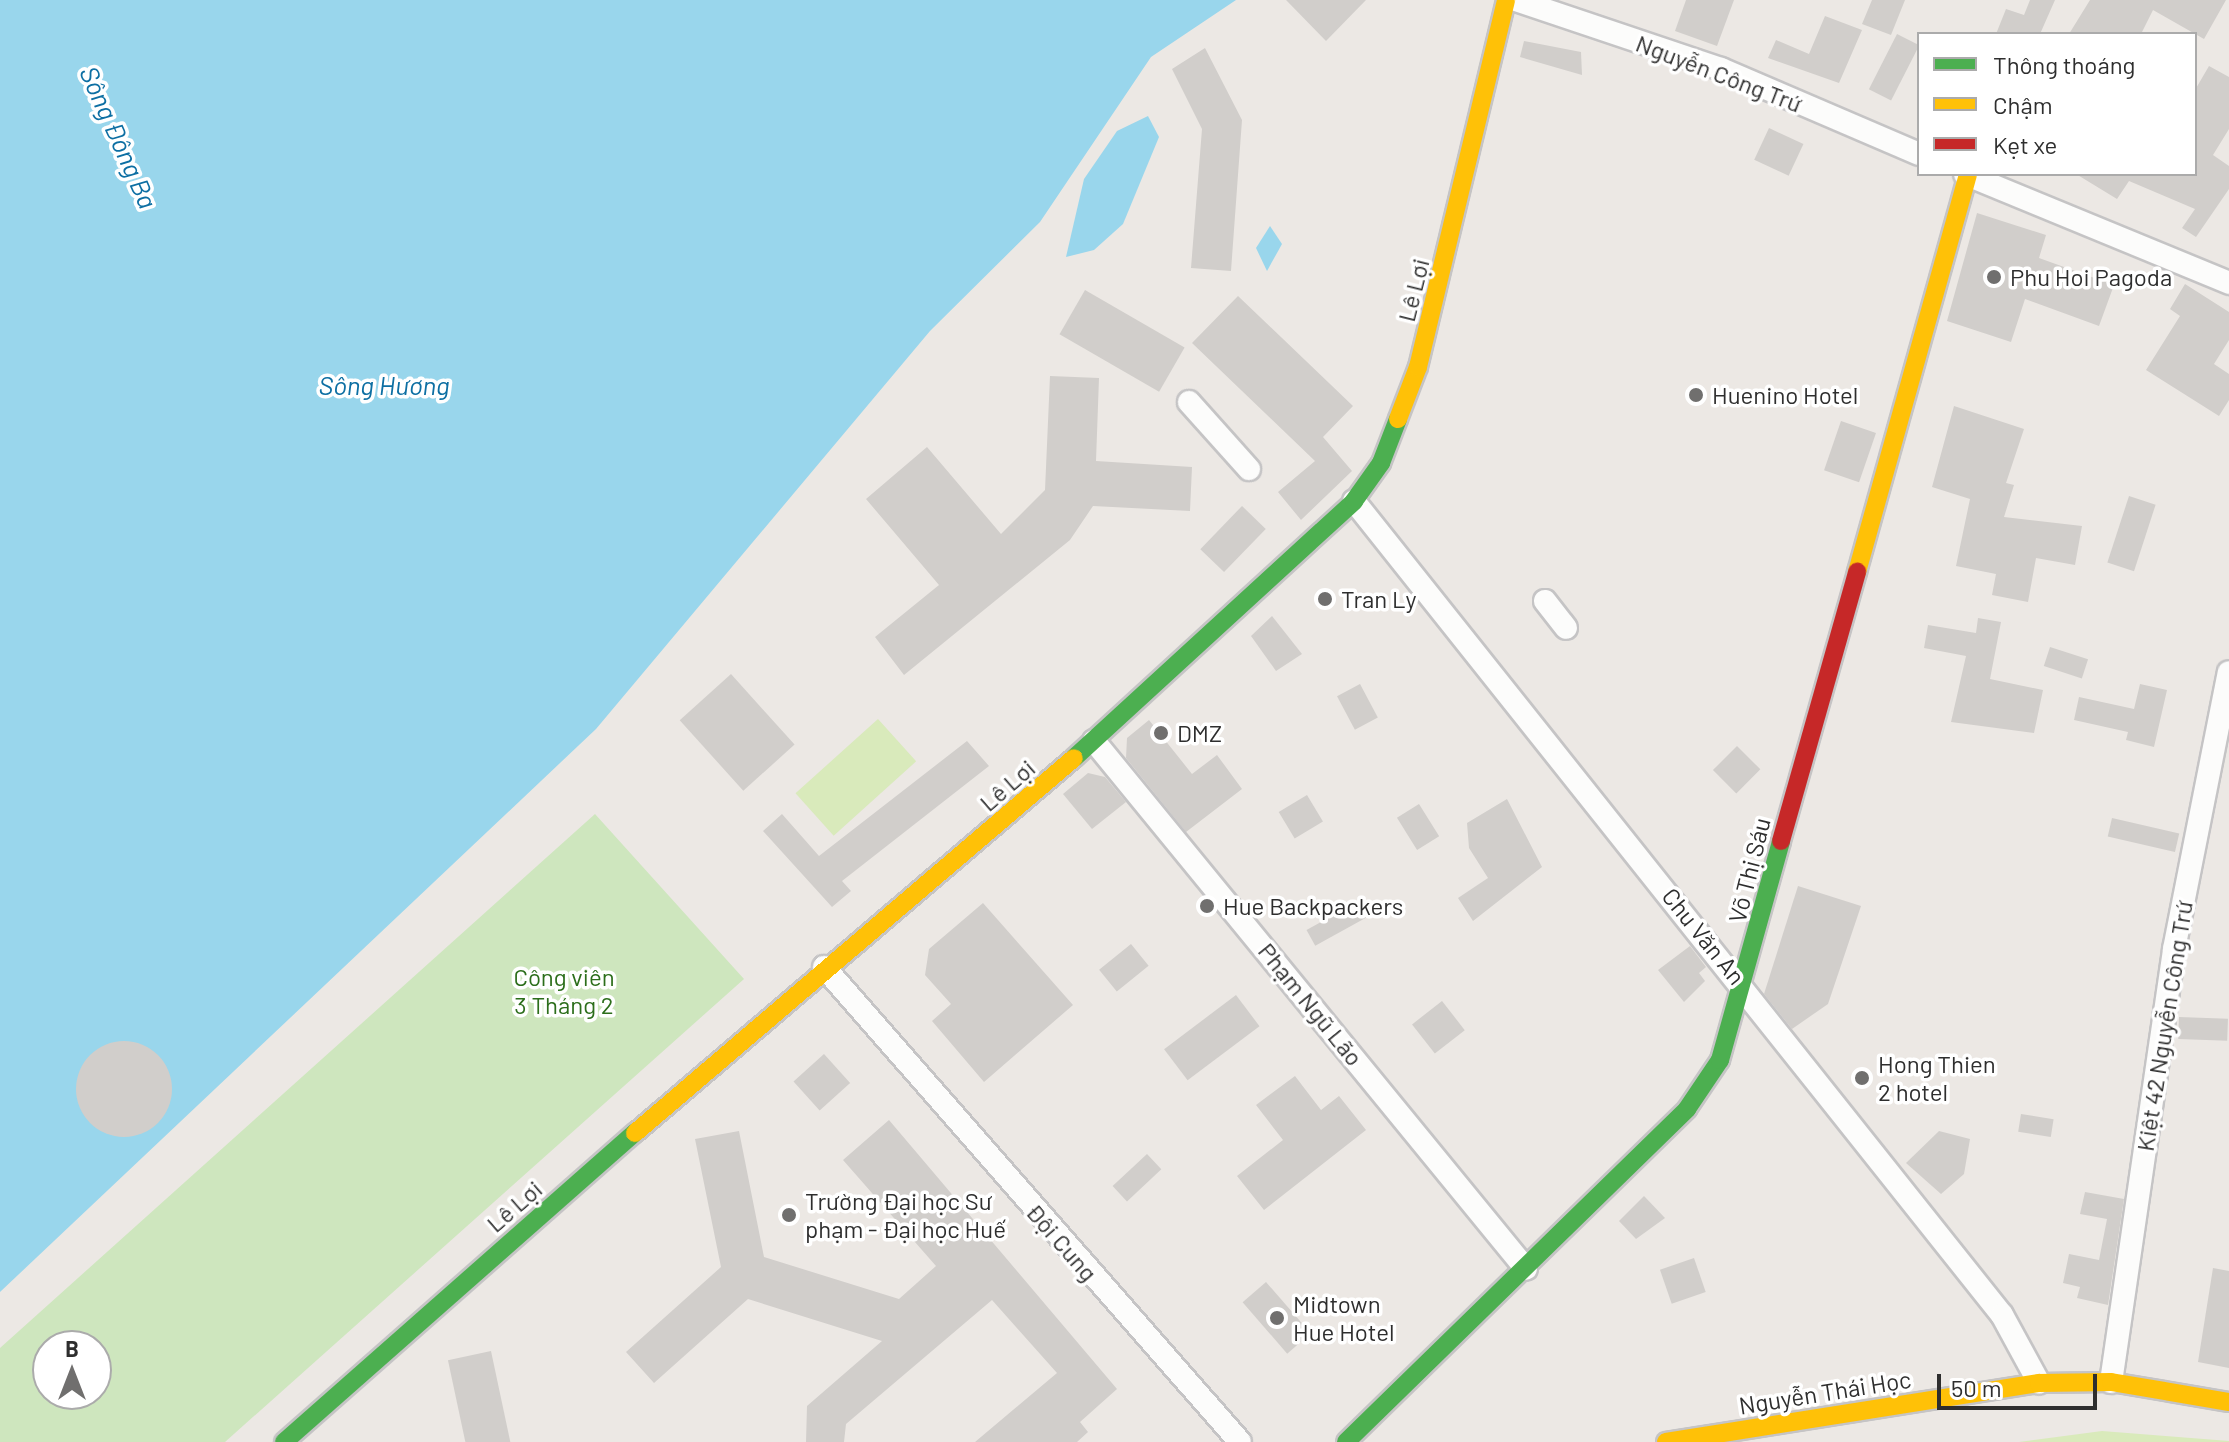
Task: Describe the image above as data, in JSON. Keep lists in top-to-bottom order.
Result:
{
  "streets": {
    "street": [
      "Nguyễn Công Trứ",
      "Lê Lợi",
      "Võ Thị Sáu",
      "Chu Văn An",
      "Phạm Ngũ Lão",
      "Kiệt 42 Nguyễn Công Trứ",
      "Đội Cung",
      "Nguyễn Thái Học"
    ]
  },
  "crossings": [
    ["Lê Lợi", "Chu Văn An"],
    ["Lê Lợi", "Phạm Ngũ Lão"],
    ["Lê Lợi", "Đội Cung"],
    ["Võ Thị Sáu", "Chu Văn An"],
    ["Võ Thị Sáu", "Phạm Ngũ Lão"],
    ["Chu Văn An", "Nguyễn Thái Học"],
    ["Kiệt 42 Nguyễn Công Trứ", "Nguyễn Thái Học"]
  ],
  "water": ["Sông Đông Ba", "Sông Hương"],
  "parks": ["Công viên 3 Tháng 2"],
  "places": [
    "Phu Hoi Pagoda",
    "Huenino Hotel",
    "Tran Ly",
    "DMZ",
    "Hue Backpackers",
    "Hong Thien 2 hotel",
    "Trường Đại học Sư phạm - Đại học Huế",
    "Midtown Hue Hotel"
  ],
  "legend": ["Thông thoáng", "Chậm", "Kẹt xe"],
  "scale_bar": "50 m",
  "north": "top"
}
